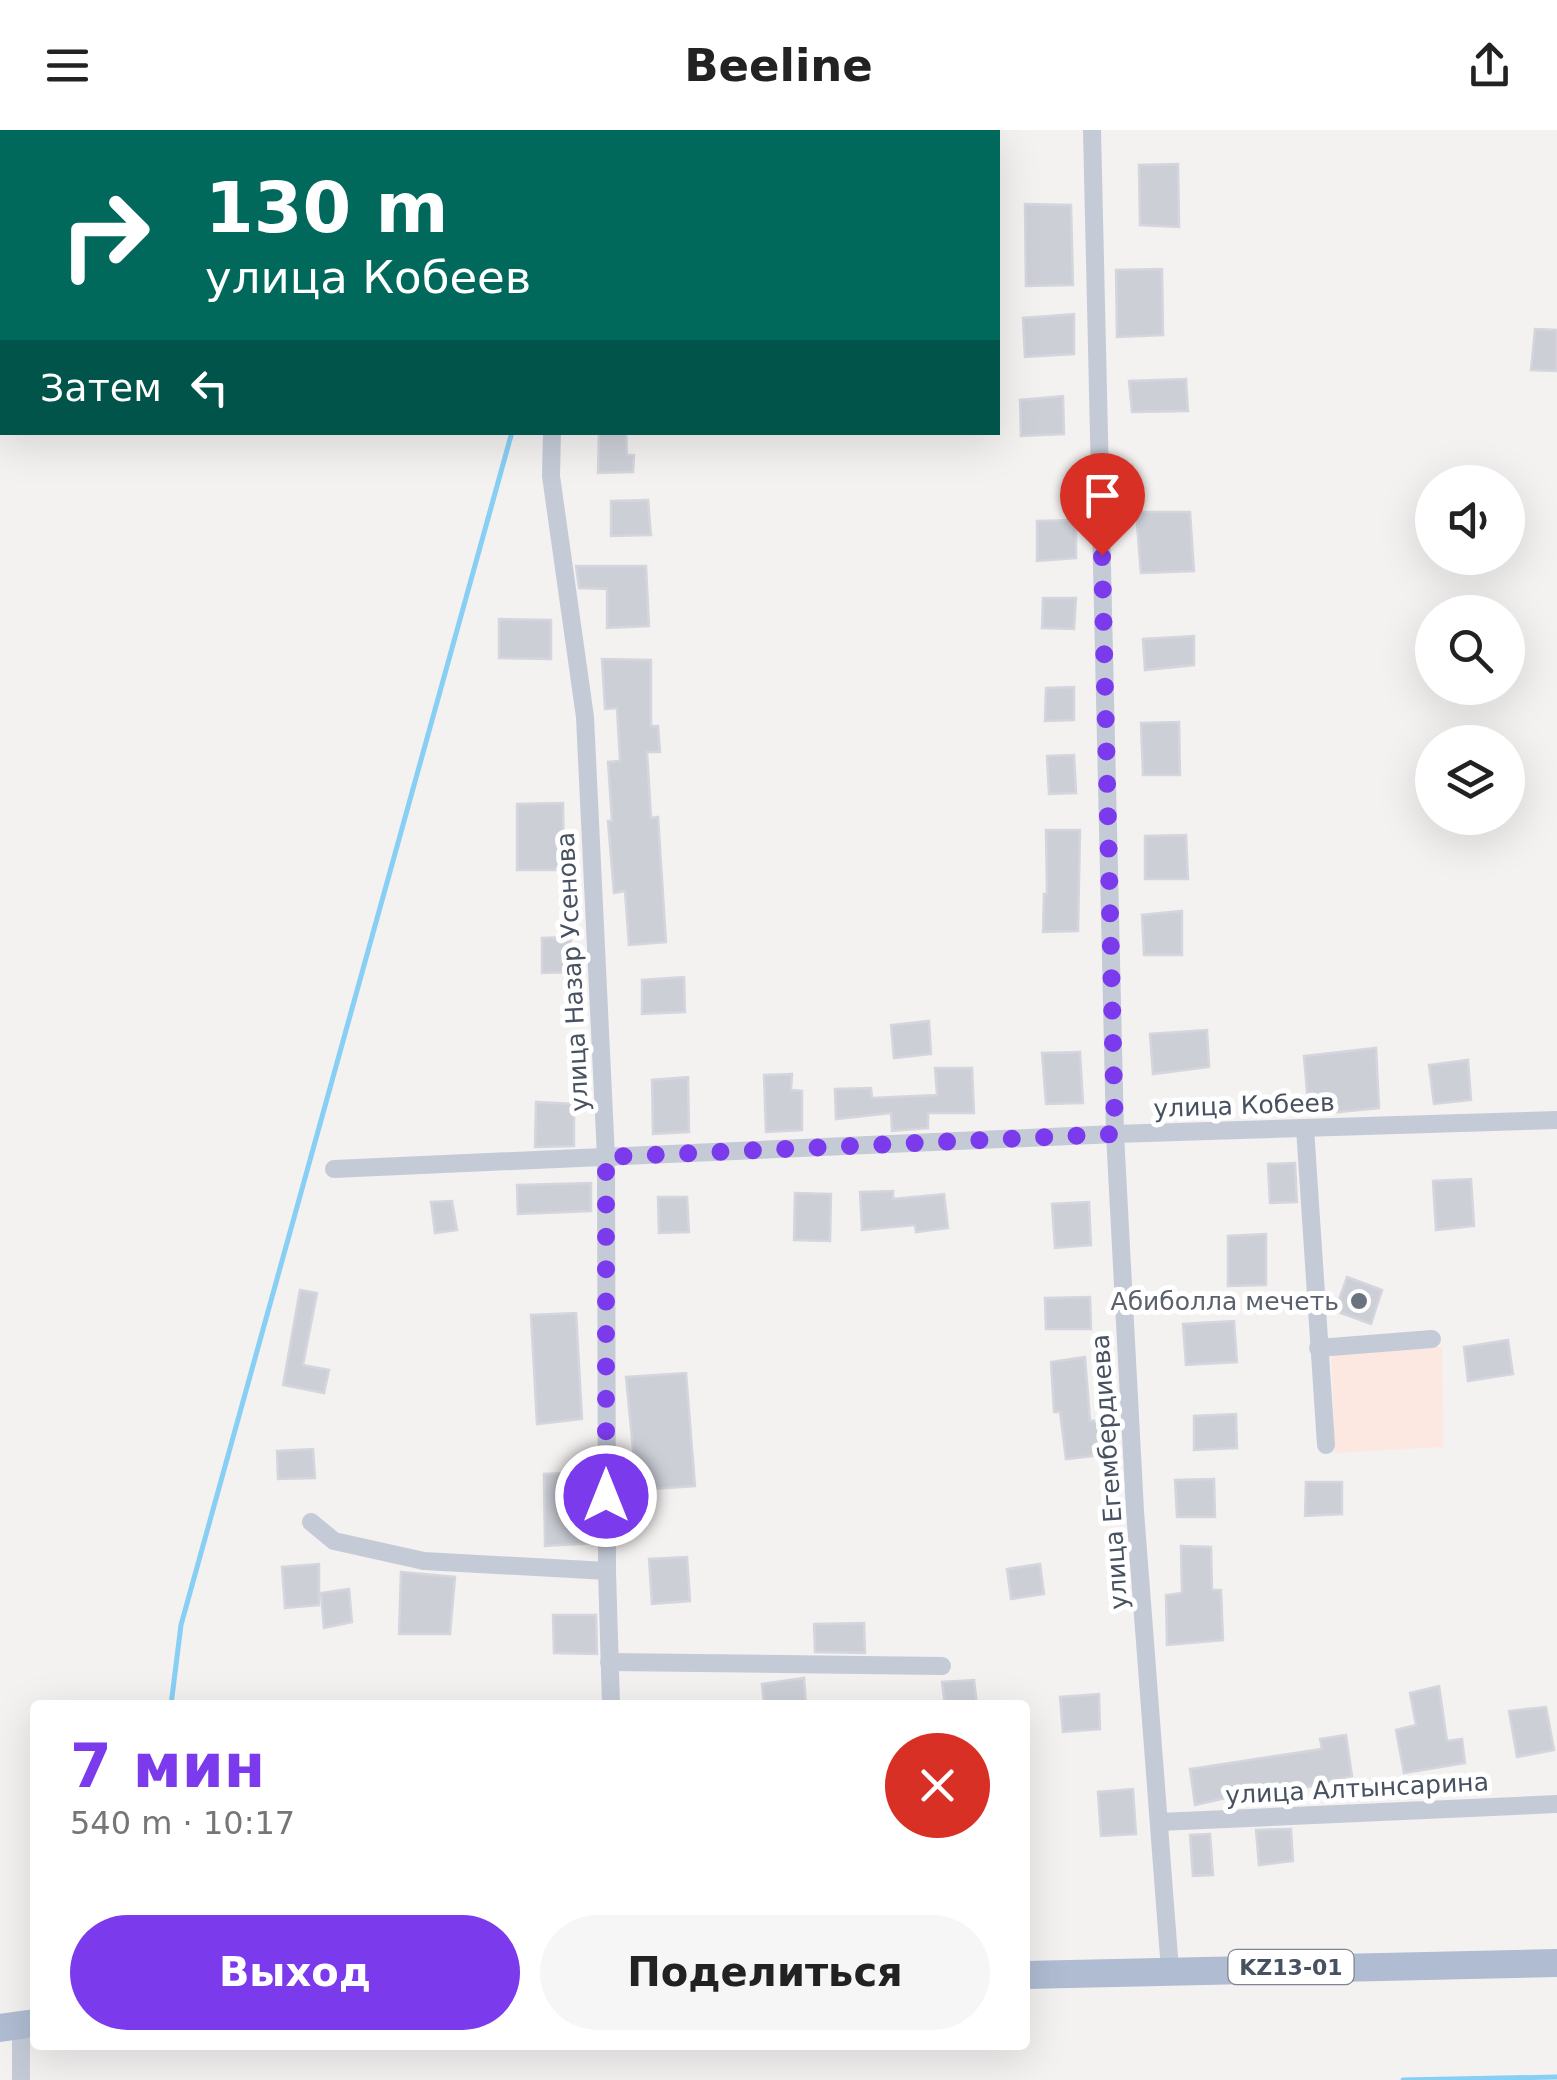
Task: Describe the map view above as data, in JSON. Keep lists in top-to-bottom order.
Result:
{
  "streets": {
    "main road": ["KZ13-01"],
    "street": [
      "улица Назар Усенова",
      "улица Кобеев",
      "улица Егембердиева",
      "улица Алтынсарина"
    ]
  },
  "crossings": [
    ["улица Назар Усенова", "улица Кобеев"],
    ["улица Кобеев", "улица Егембердиева"],
    ["улица Егембердиева", "улица Алтынсарина"],
    ["улица Егембердиева", "KZ13-01"]
  ],
  "places": ["Абиболла мечеть"],
  "page": {
    "header": "Beeline",
    "turn": ["130 m", "улица Кобеев"],
    "then": "Затем",
    "heading": ["7 мин", "540 m · 10:17"],
    "buttons": ["Выход", "Поделиться"]
  }
}
